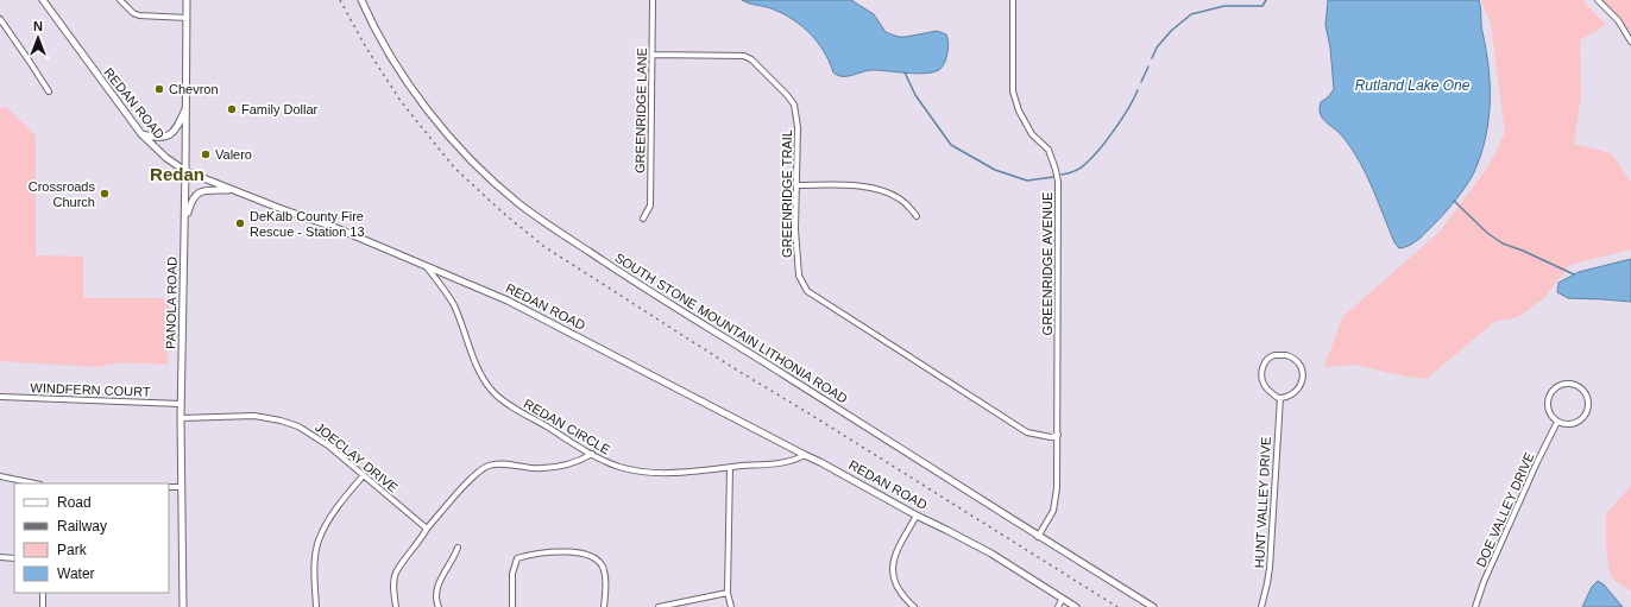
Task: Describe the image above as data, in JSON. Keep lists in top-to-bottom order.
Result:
{
  "streets": {
    "main road": ["REDAN ROAD", "PANOLA ROAD", "SOUTH STONE MOUNTAIN LITHONIA ROAD"],
    "street": [
      "GREENRIDGE LANE",
      "GREENRIDGE TRAIL",
      "GREENRIDGE AVENUE",
      "WINDFERN COURT",
      "REDAN CIRCLE",
      "JOECLAY DRIVE",
      "HUNT VALLEY DRIVE",
      "DOE VALLEY DRIVE"
    ]
  },
  "crossings": [
    ["REDAN ROAD", "PANOLA ROAD"],
    ["REDAN ROAD", "REDAN CIRCLE"],
    ["GREENRIDGE LANE", "GREENRIDGE TRAIL"],
    ["GREENRIDGE TRAIL", "GREENRIDGE AVENUE"],
    ["GREENRIDGE AVENUE", "SOUTH STONE MOUNTAIN LITHONIA ROAD"],
    ["PANOLA ROAD", "WINDFERN COURT"],
    ["PANOLA ROAD", "JOECLAY DRIVE"]
  ],
  "districts": ["Redan"],
  "water": ["Rutland Lake One"],
  "places": [
    "Chevron",
    "Family Dollar",
    "Valero",
    "Crossroads Church",
    "DeKalb County Fire Rescue - Station 13"
  ],
  "legend": [
    "Road",
    "Railway",
    "Park",
    "Water"
  ],
  "north": "top"
}
